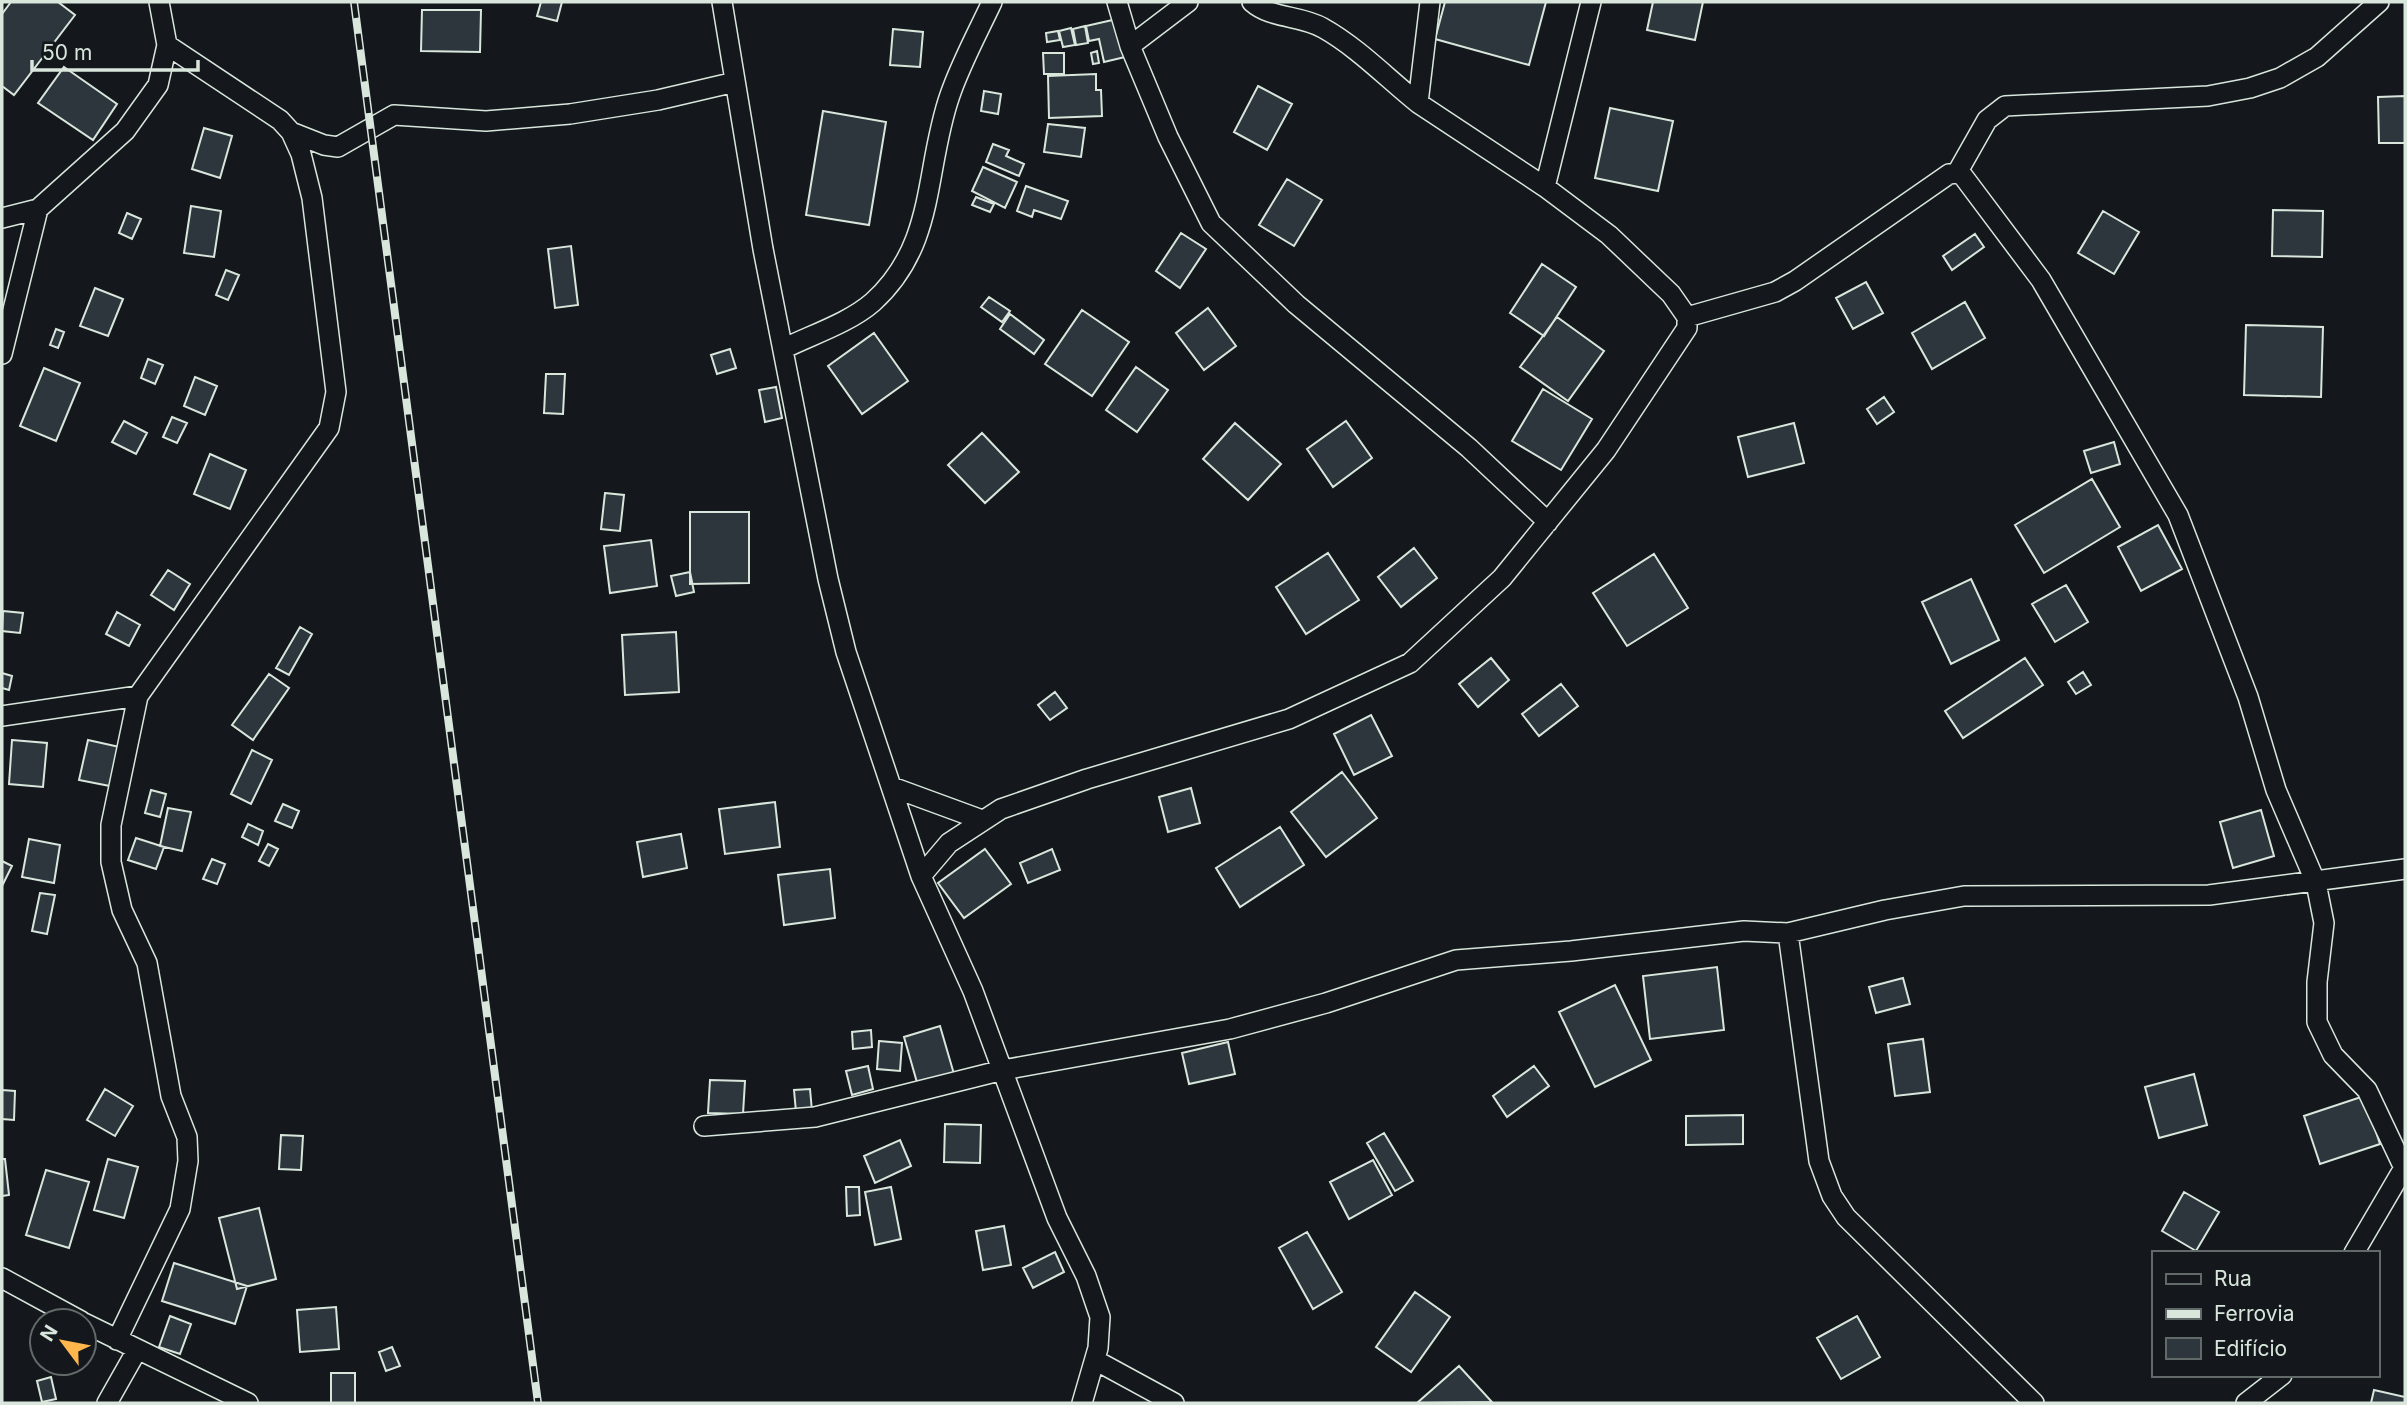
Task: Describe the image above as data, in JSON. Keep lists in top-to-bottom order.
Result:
{
  "legend": ["Rua", "Ferrovia", "Edifício"],
  "scale_bar": "50 m",
  "north": "top left"
}
